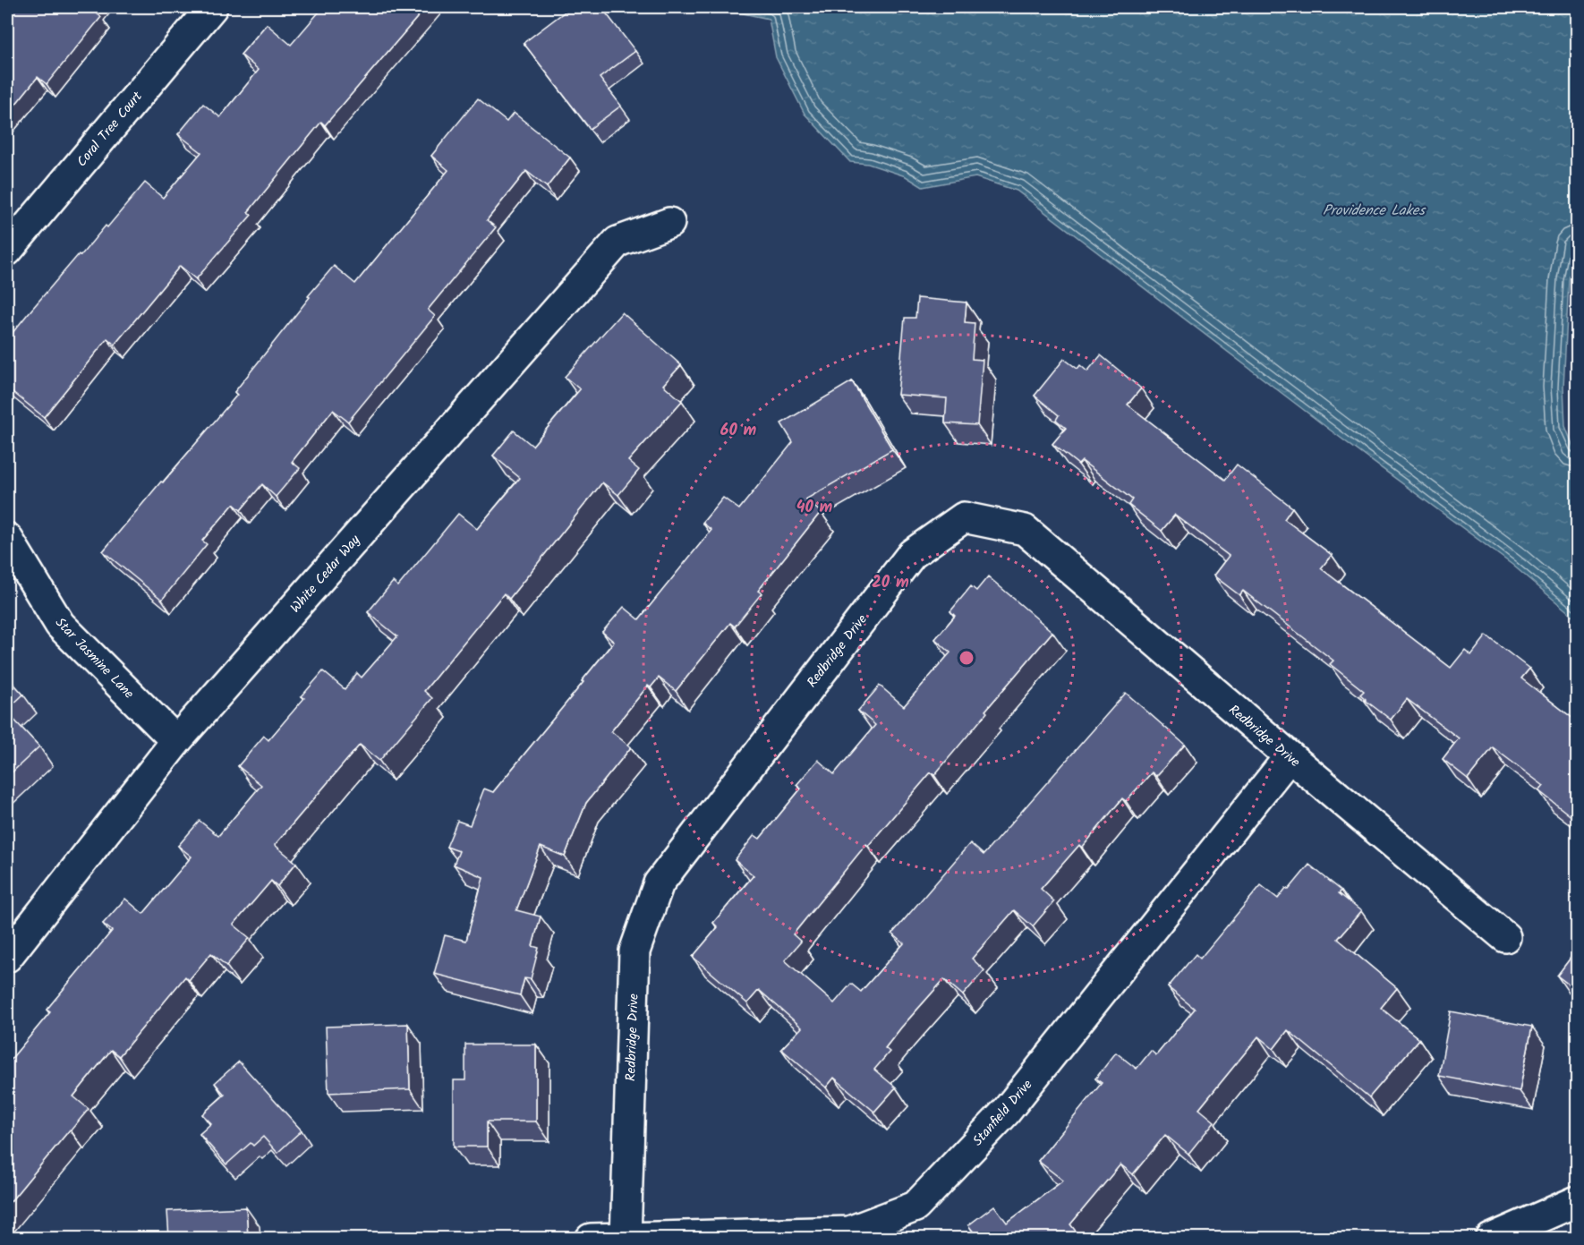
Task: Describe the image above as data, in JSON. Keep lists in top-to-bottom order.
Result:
{
  "streets": {
    "street": [
      "Coral Tree Court",
      "White Cedar Way",
      "Redbridge Drive",
      "Star Jasmine Lane",
      "Stanfield Drive"
    ]
  },
  "crossings": [
    ["White Cedar Way", "Star Jasmine Lane"],
    ["Redbridge Drive", "Stanfield Drive"]
  ],
  "water": ["Providence Lakes"],
  "rings": ["60 m", "40 m", "20 m"]
}
